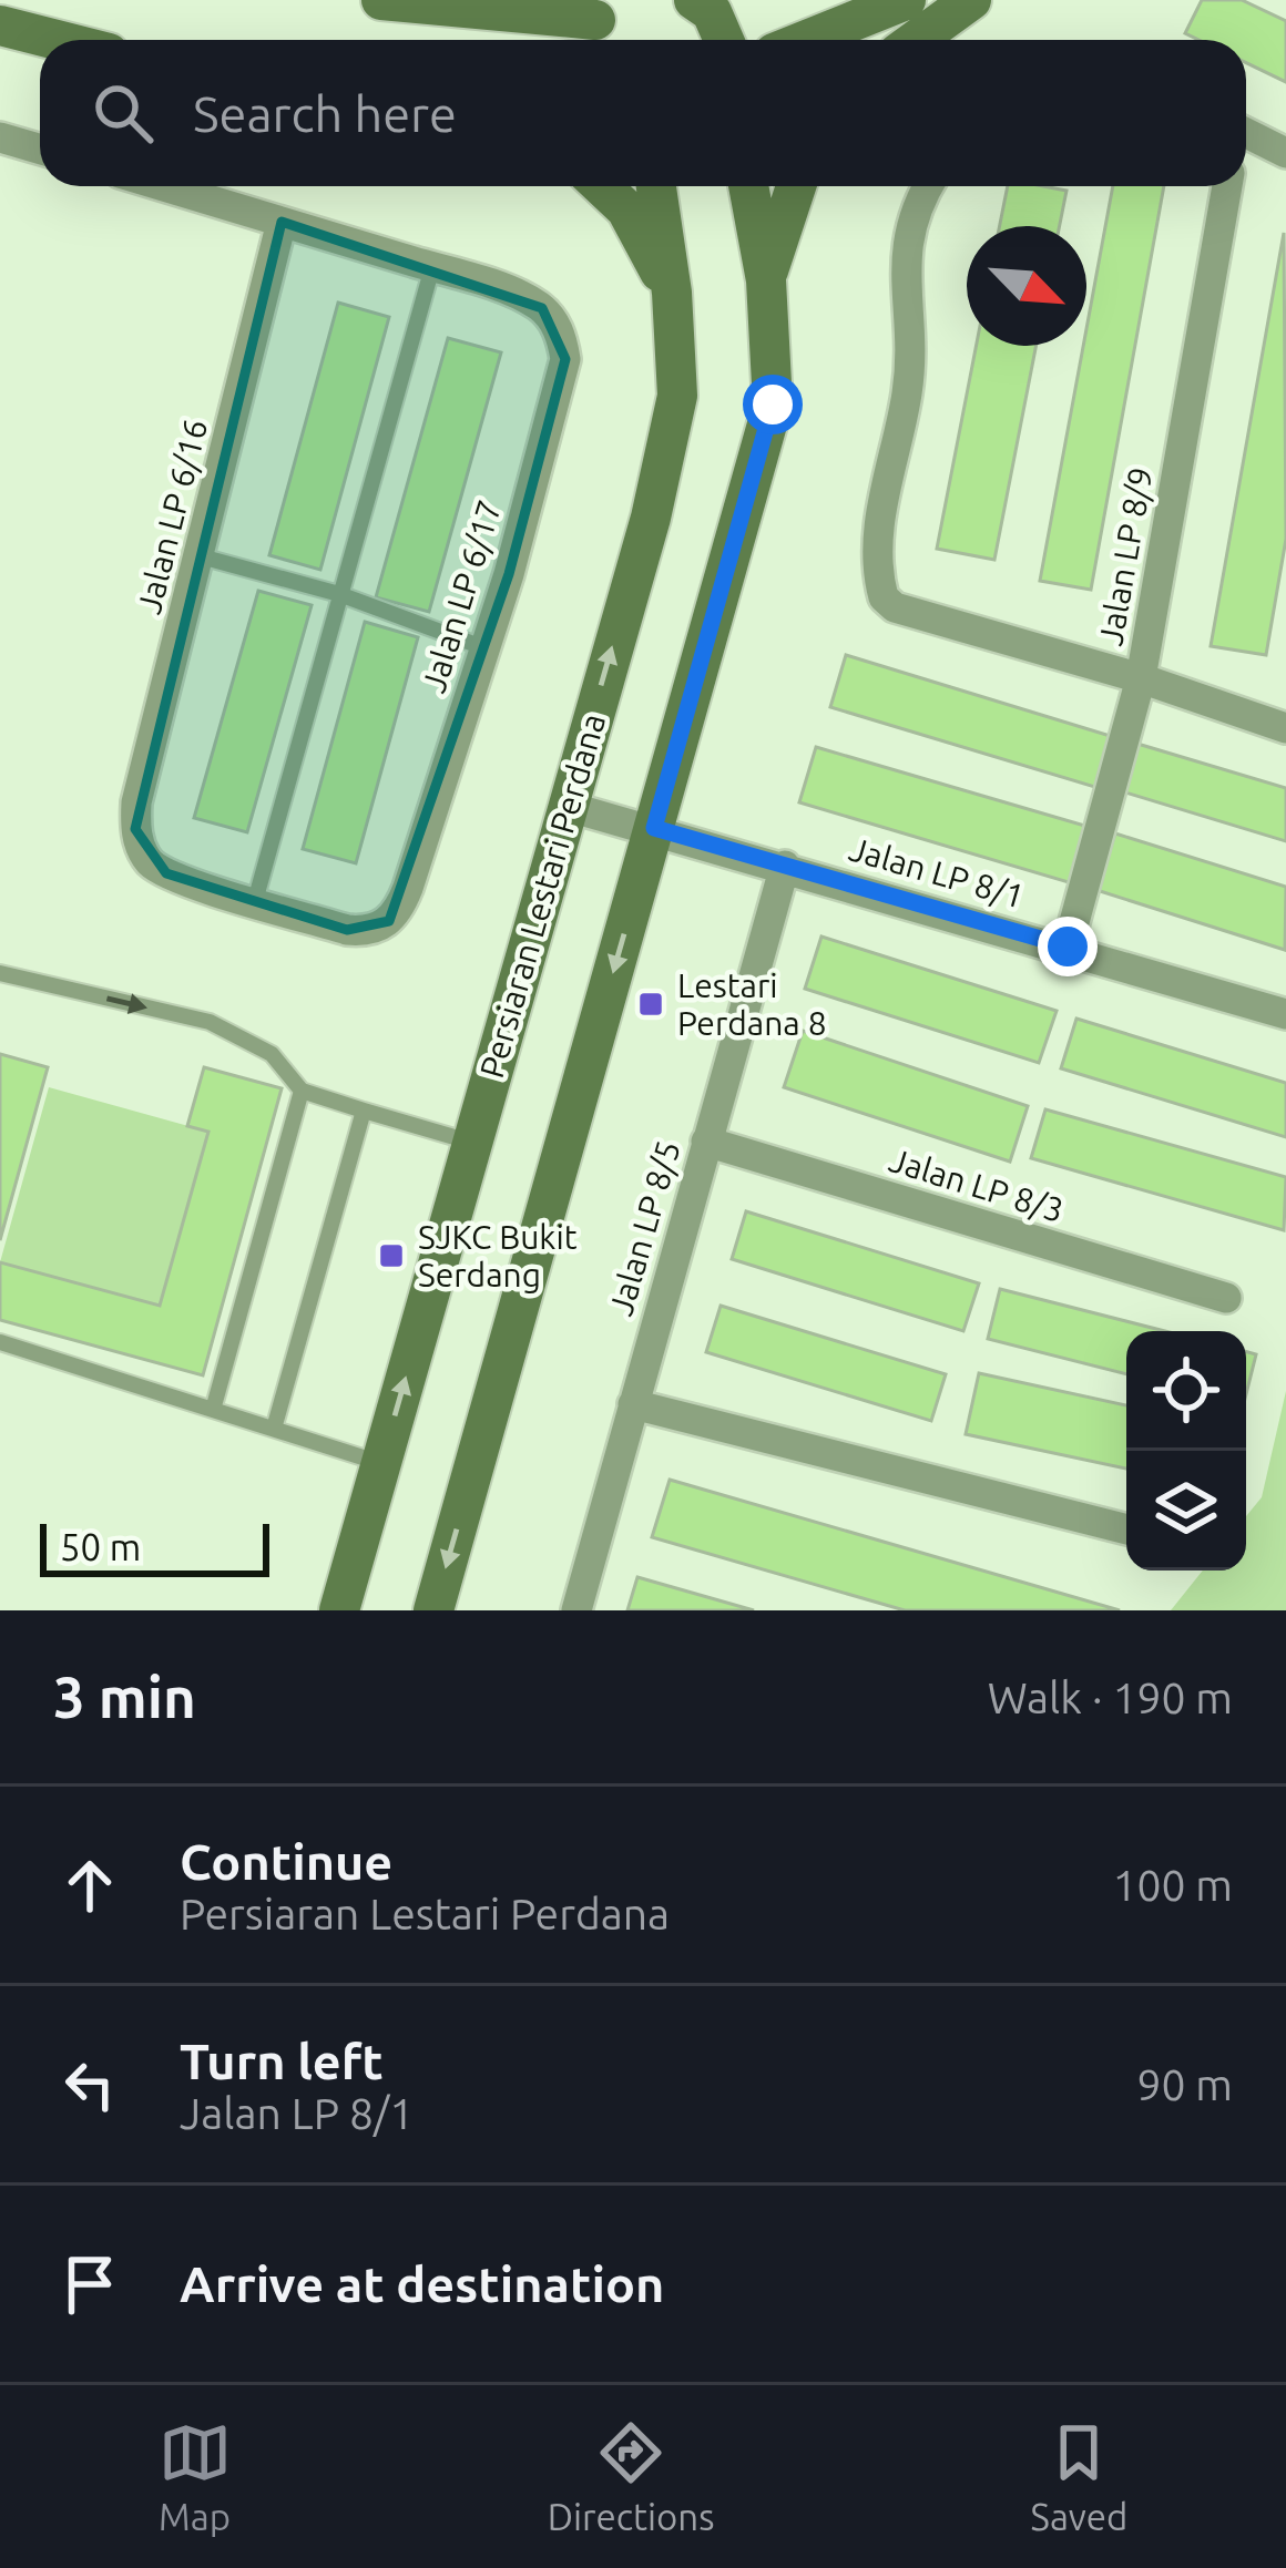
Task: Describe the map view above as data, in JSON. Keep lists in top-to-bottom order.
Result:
{
  "streets": {
    "main road": ["Persiaran Lestari Perdana"],
    "street": [
      "Jalan LP 6/16",
      "Jalan LP 8/9",
      "Jalan LP 6/17",
      "Jalan LP 8/1",
      "Jalan LP 8/3",
      "Jalan LP 8/5"
    ]
  },
  "crossings": [
    ["Jalan LP 6/16", "Jalan LP 6/17"],
    ["Jalan LP 8/9", "Jalan LP 8/1"],
    ["Jalan LP 8/1", "Persiaran Lestari Perdana"],
    ["Jalan LP 8/1", "Jalan LP 8/5"],
    ["Jalan LP 8/3", "Jalan LP 8/5"]
  ],
  "places": {
    "transit": ["Lestari Perdana 8", "SJKC Bukit Serdang"]
  },
  "scale_bar": "50 m",
  "north": "bottom right",
  "page": {
    "search": "Search here",
    "scale": "50 m",
    "heading": ["3 min", "Walk · 190 m"],
    "list": [
      ["Continue", "Persiaran Lestari Perdana", "100 m"],
      ["Turn left", "Jalan LP 8/1", "90 m"],
      "Arrive at destination"
    ],
    "nav": ["Map", "Directions", "Saved"]
  }
}
